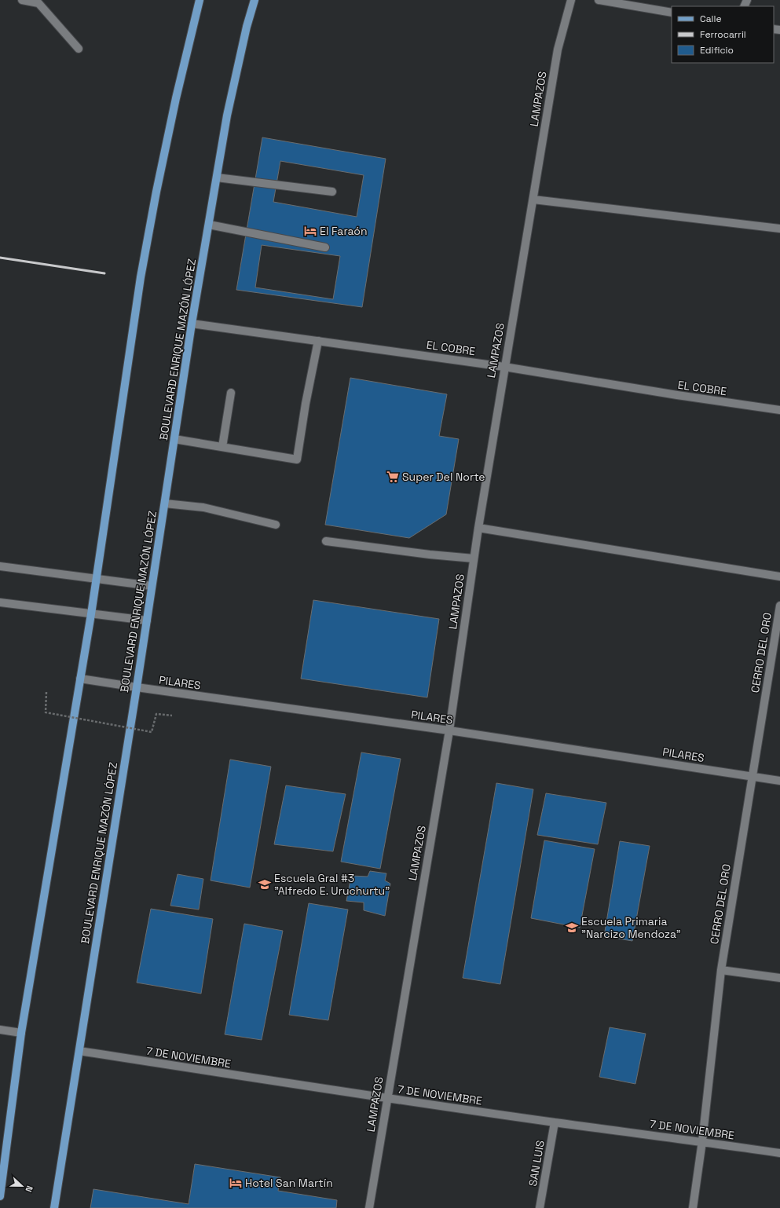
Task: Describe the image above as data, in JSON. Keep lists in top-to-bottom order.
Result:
{
  "streets": {
    "main road": ["BOULEVARD ENRIQUE MAZÓN LÓPEZ"],
    "street": [
      "LAMPAZOS",
      "EL COBRE",
      "CERRO DEL ORO",
      "PILARES",
      "7 DE NOVIEMBRE",
      "SAN LUIS"
    ]
  },
  "crossings": [
    ["LAMPAZOS", "EL COBRE"],
    ["LAMPAZOS", "PILARES"],
    ["LAMPAZOS", "7 DE NOVIEMBRE"],
    ["EL COBRE", "BOULEVARD ENRIQUE MAZÓN LÓPEZ"],
    ["BOULEVARD ENRIQUE MAZÓN LÓPEZ", "PILARES"],
    ["BOULEVARD ENRIQUE MAZÓN LÓPEZ", "7 DE NOVIEMBRE"],
    ["CERRO DEL ORO", "PILARES"],
    ["CERRO DEL ORO", "7 DE NOVIEMBRE"],
    ["7 DE NOVIEMBRE", "SAN LUIS"]
  ],
  "places": {
    "hotel": ["El Faraón", "Hotel San Martín"],
    "supermarket": ["Super Del Norte"],
    "school or university": ["Escuela Gral #3 \"Alfredo E. Uruchurtu\"", "Escuela Primaria \"Narcizo Mendoza\""]
  },
  "legend": ["Calle", "Ferrocarril", "Edificio"],
  "north": "right"
}
